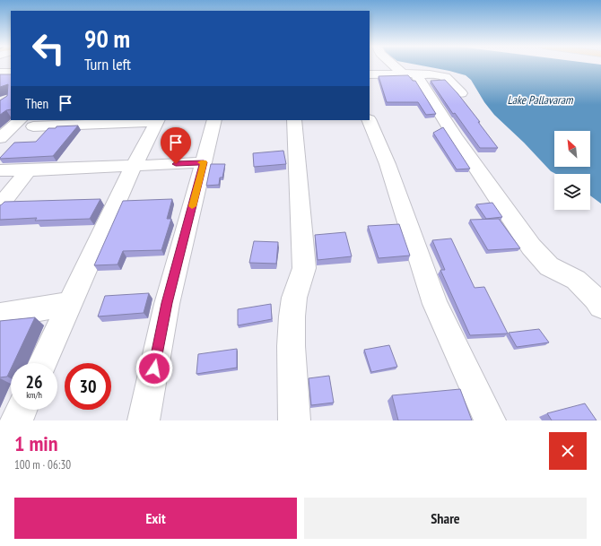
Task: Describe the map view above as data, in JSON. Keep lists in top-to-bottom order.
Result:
{
  "water": ["Lake Pallavaram"],
  "north": "top left",
  "page": {
    "turn": ["90 m", "Turn left"],
    "then": "Then",
    "speed": "26 km/h",
    "limit": "30",
    "heading": ["1 min", "100 m · 06:30"],
    "buttons": ["Exit", "Share"]
  }
}
